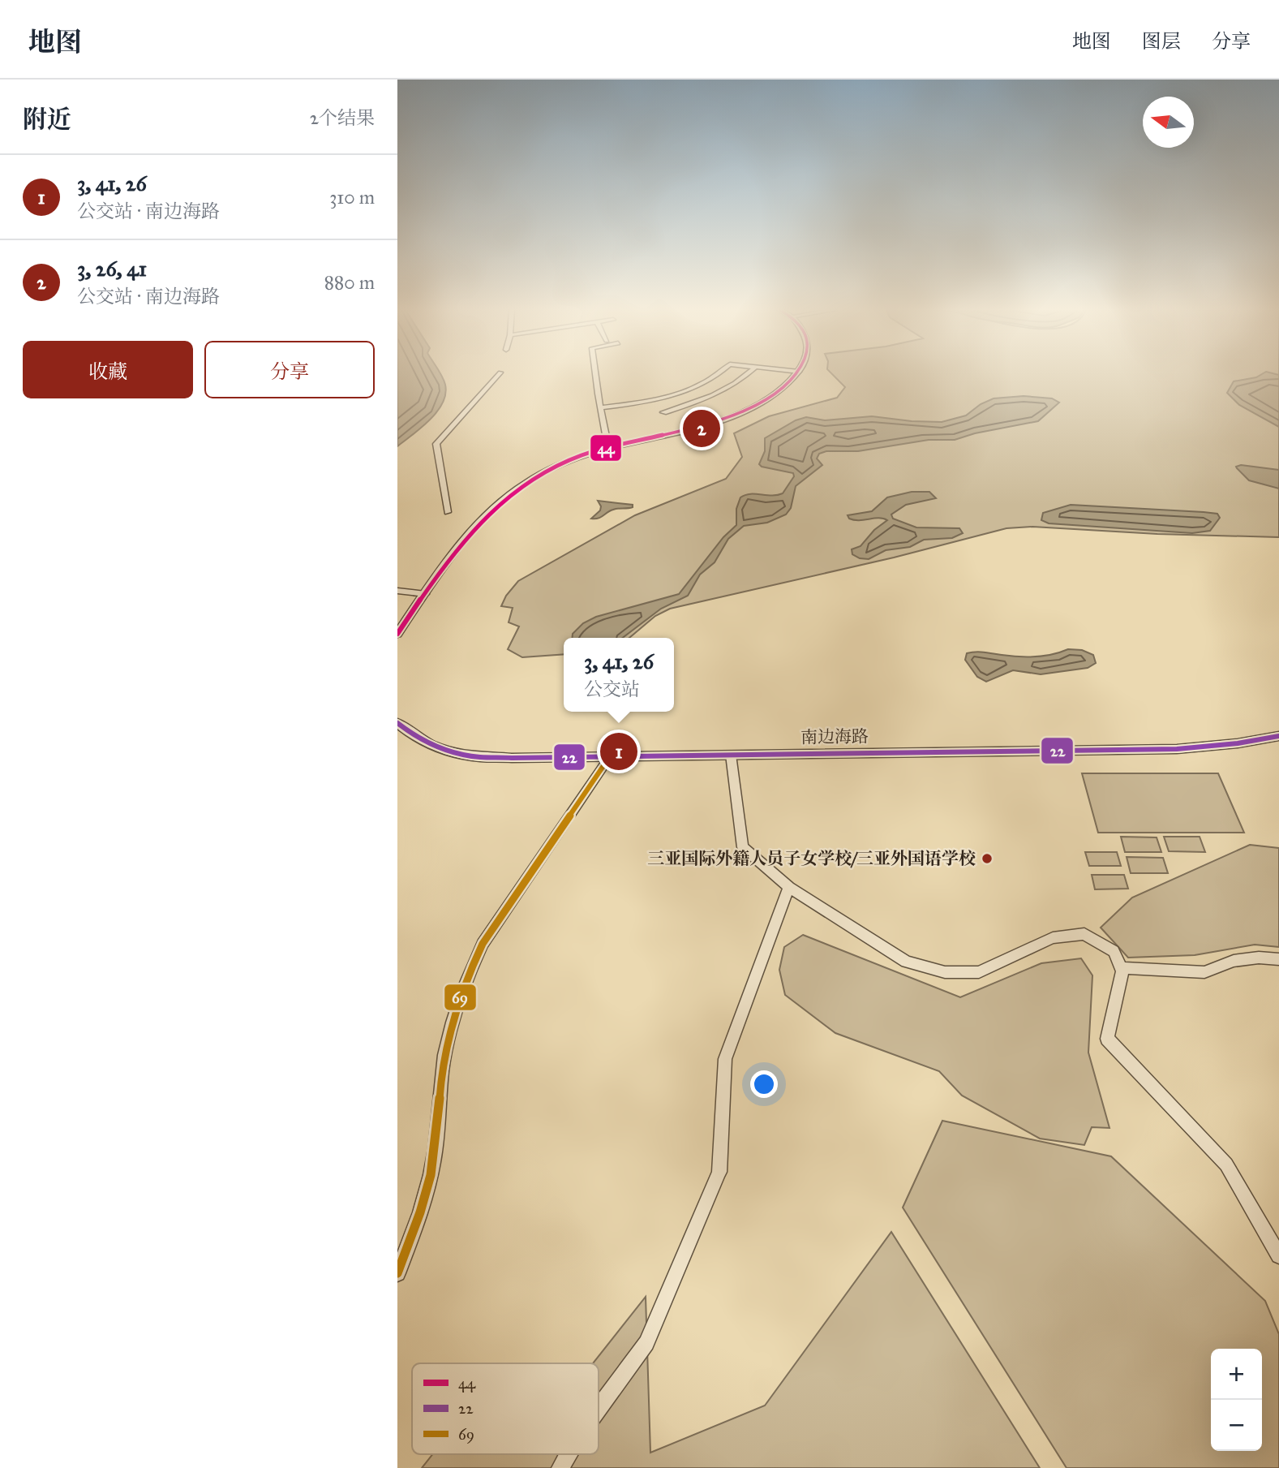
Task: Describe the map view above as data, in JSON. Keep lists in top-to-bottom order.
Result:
{
  "streets": {
    "street": ["南边海路"]
  },
  "places": ["三亚国际外籍人员子女学校/三亚外国语学校"],
  "lines": ["transit line 44", "transit line 22", "transit line 69"],
  "legend": ["44", "22", "69"],
  "north": "left",
  "page": {
    "header": "地图",
    "nav": ["地图", "图层", "分享"],
    "heading": ["附近", "2个结果"],
    "list": [
      {
        "mark": "1",
        "name": "3, 41, 26",
        "note": "公交站 · 南边海路",
        "value": "310 m"
      },
      {
        "mark": "2",
        "name": "3, 26, 41",
        "note": "公交站 · 南边海路",
        "value": "880 m"
      }
    ],
    "buttons": ["收藏", "分享"],
    "pins": ["2", "1"],
    "popup": ["3, 41, 26", "公交站"],
    "map_buttons": ["+", "−"]
  }
}
